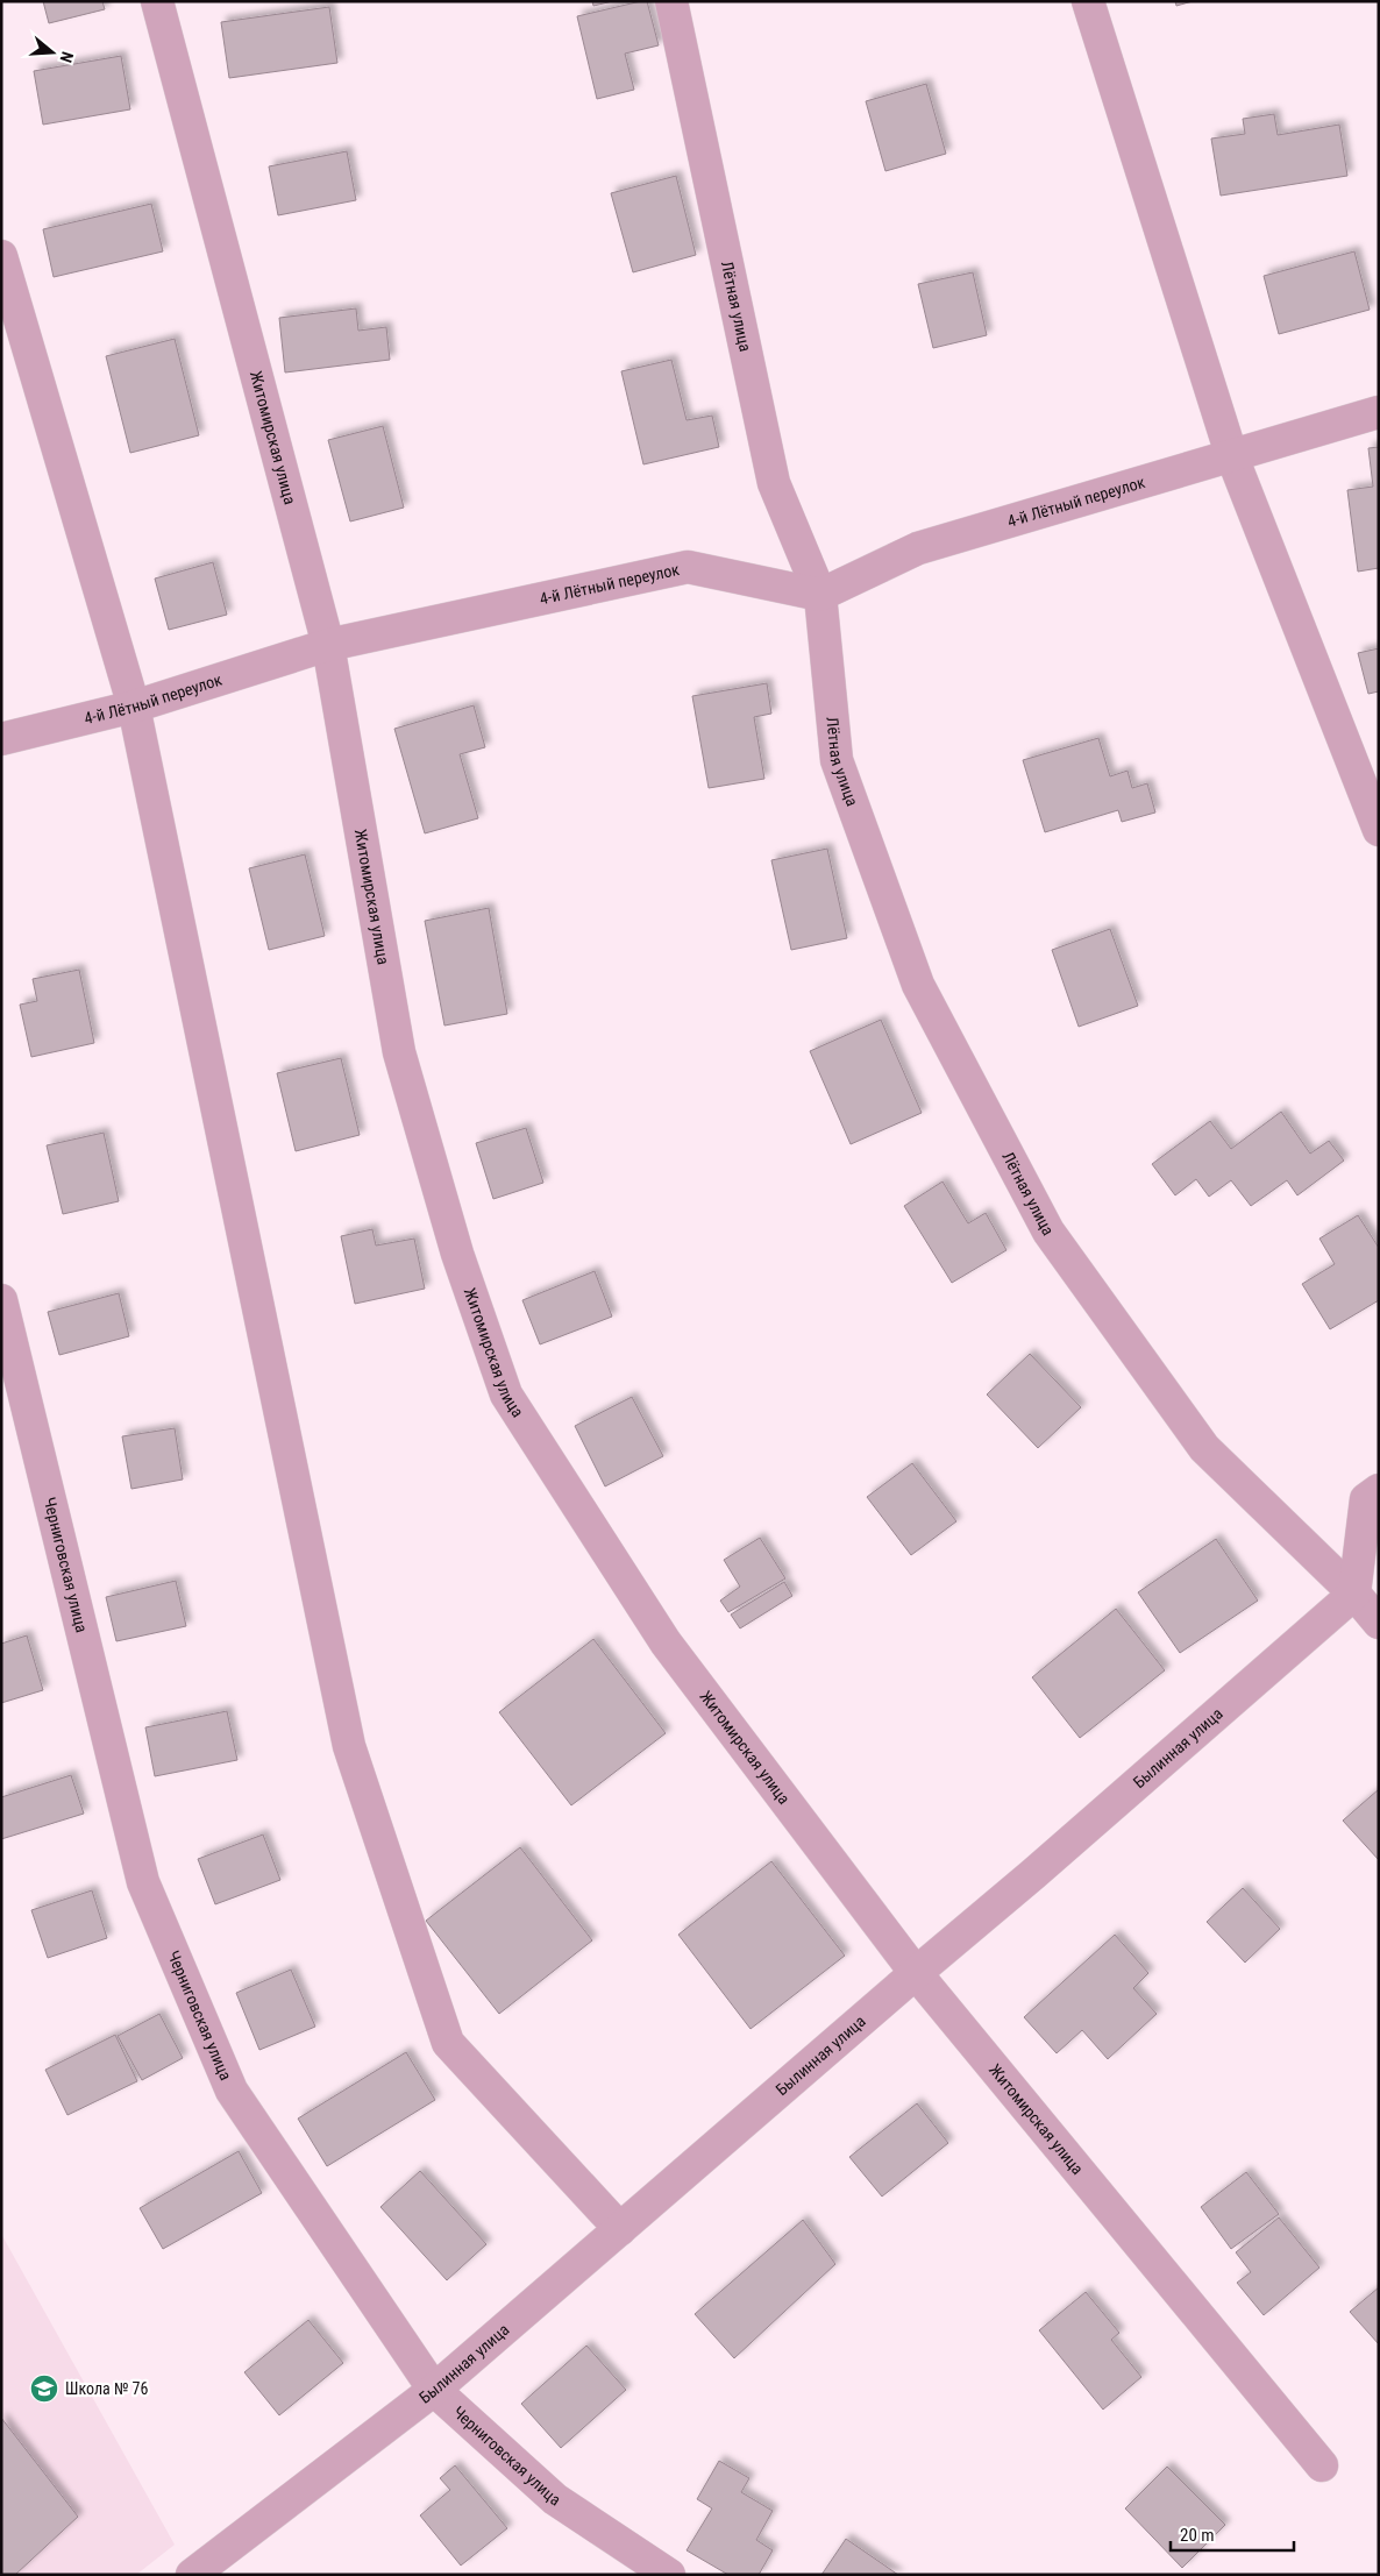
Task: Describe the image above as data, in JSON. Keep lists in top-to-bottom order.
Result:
{
  "streets": {
    "street": [
      "Лётная улица",
      "Житомирская улица",
      "4-й Лётный переулок",
      "Черниговская улица",
      "Былинная улица"
    ]
  },
  "crossings": [
    ["Лётная улица", "4-й Лётный переулок"],
    ["Лётная улица", "Былинная улица"],
    ["Житомирская улица", "4-й Лётный переулок"],
    ["Житомирская улица", "Былинная улица"],
    ["Черниговская улица", "Былинная улица"]
  ],
  "places": {
    "school or university": ["Школа № 76"]
  },
  "scale_bar": "20 m",
  "north": "right"
}
